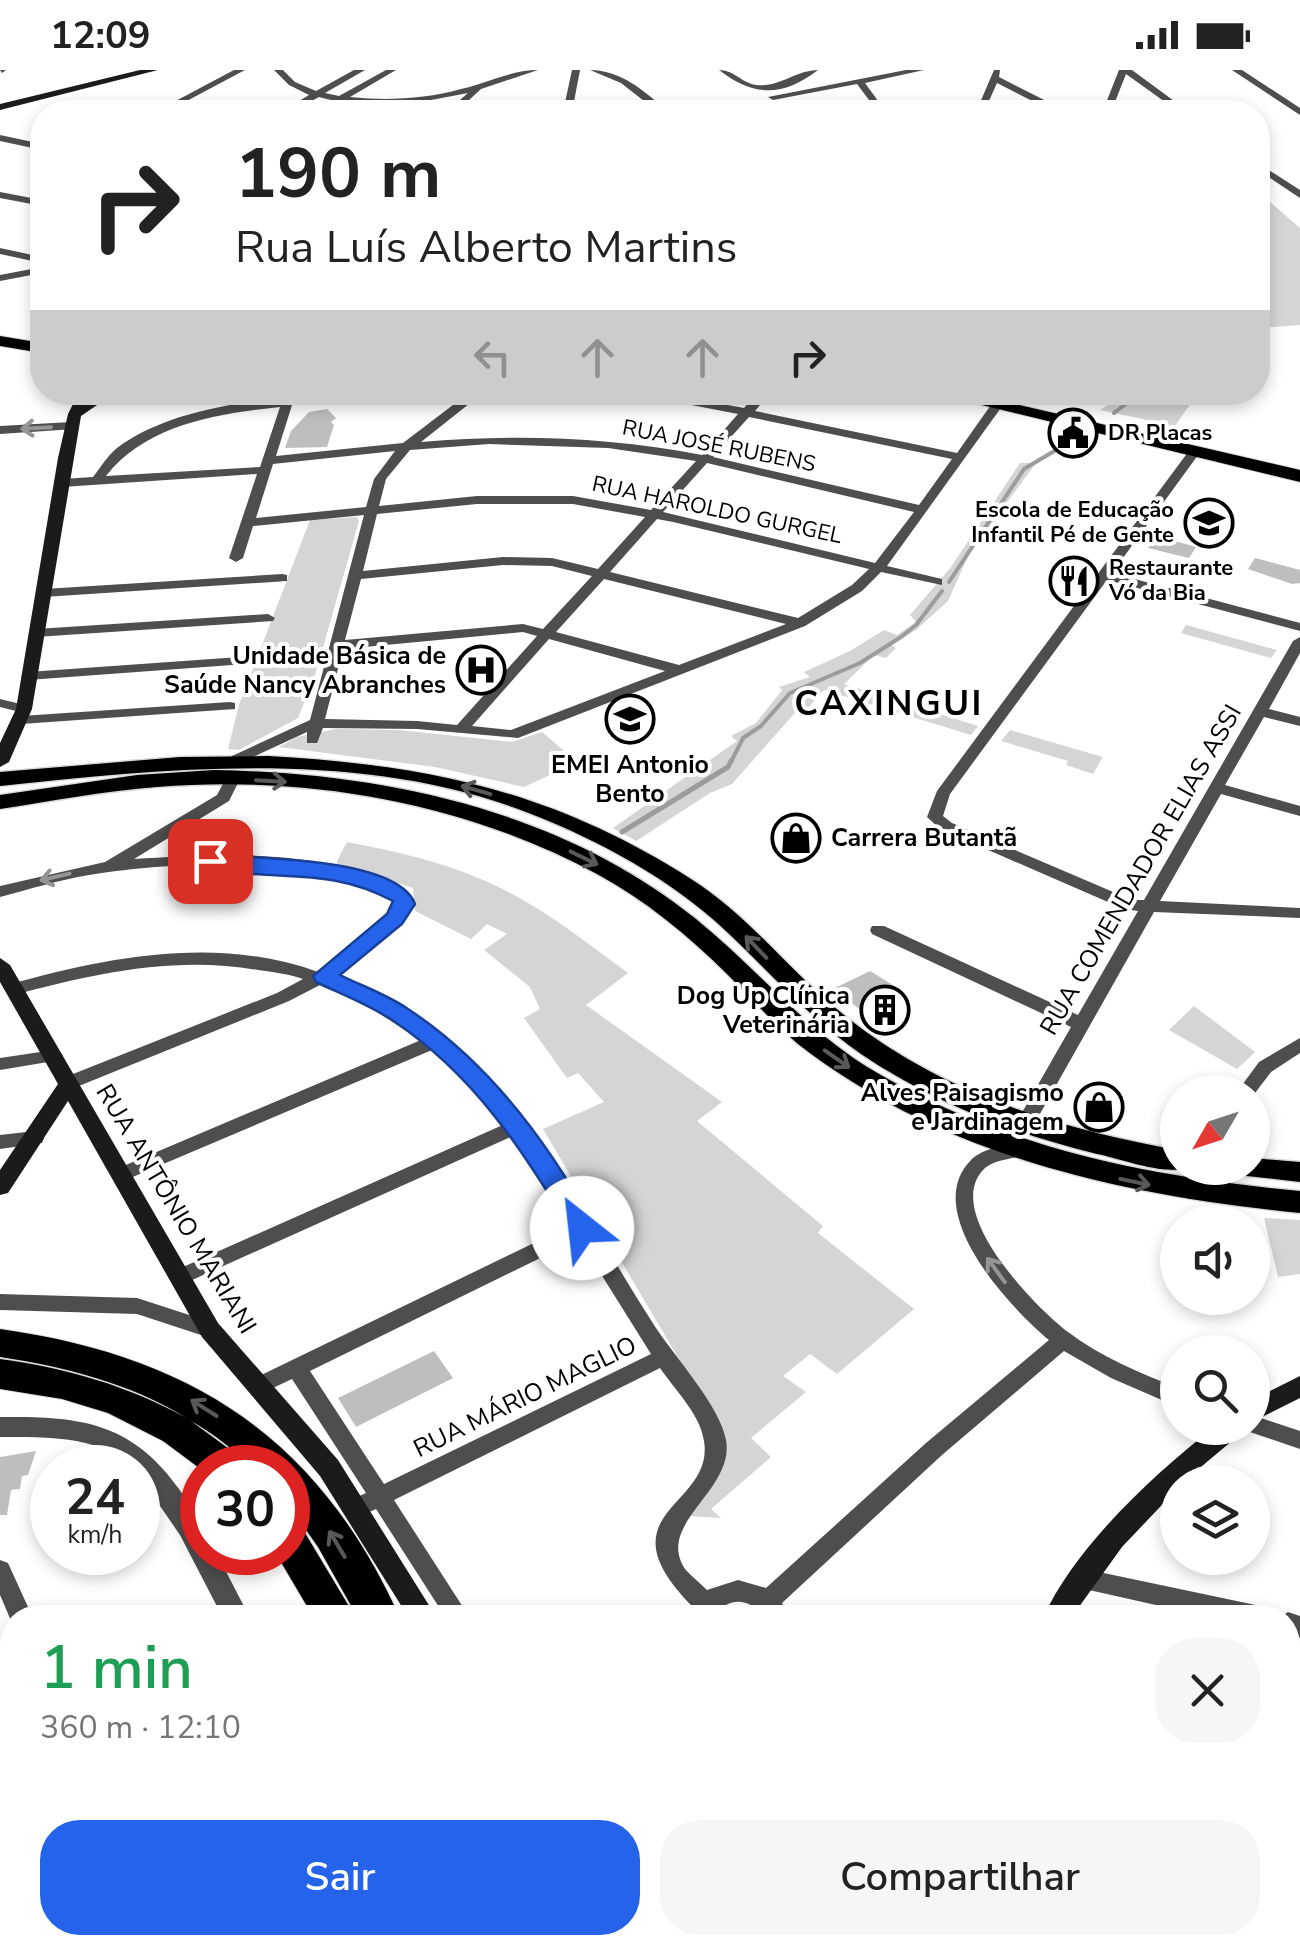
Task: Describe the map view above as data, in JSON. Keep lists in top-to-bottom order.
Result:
{
  "streets": {
    "main road": ["RUA ANTÔNIO MARIANI"],
    "street": [
      "RUA JOSÉ RUBENS",
      "RUA HAROLDO GURGEL",
      "RUA COMENDADOR ELIAS ASSI",
      "RUA MÁRIO MAGLIO"
    ]
  },
  "crossings": [
    ["RUA ANTÔNIO MARIANI", "RUA MÁRIO MAGLIO"]
  ],
  "districts": ["CAXINGUI"],
  "places": {
    "public building": ["DR Placas"],
    "school or university": ["Escola de Educação Infantil Pé de Gente", "EMEI Antonio Bento"],
    "restaurant": ["Restaurante Vó da Bia"],
    "hospital": ["Unidade Básica de Saúde Nancy Abranches"],
    "shop": ["Carrera Butantã", "Alves Paisagismo e Jardinagem"],
    "building": ["Dog Up Clínica Veterinária"]
  },
  "north": "bottom left",
  "page": {
    "status": "12:09",
    "turn": ["190 m", "Rua Luís Alberto Martins"],
    "speed": "24 km/h",
    "limit": "30",
    "heading": ["1 min", "360 m · 12:10"],
    "buttons": ["Sair", "Compartilhar"]
  }
}
